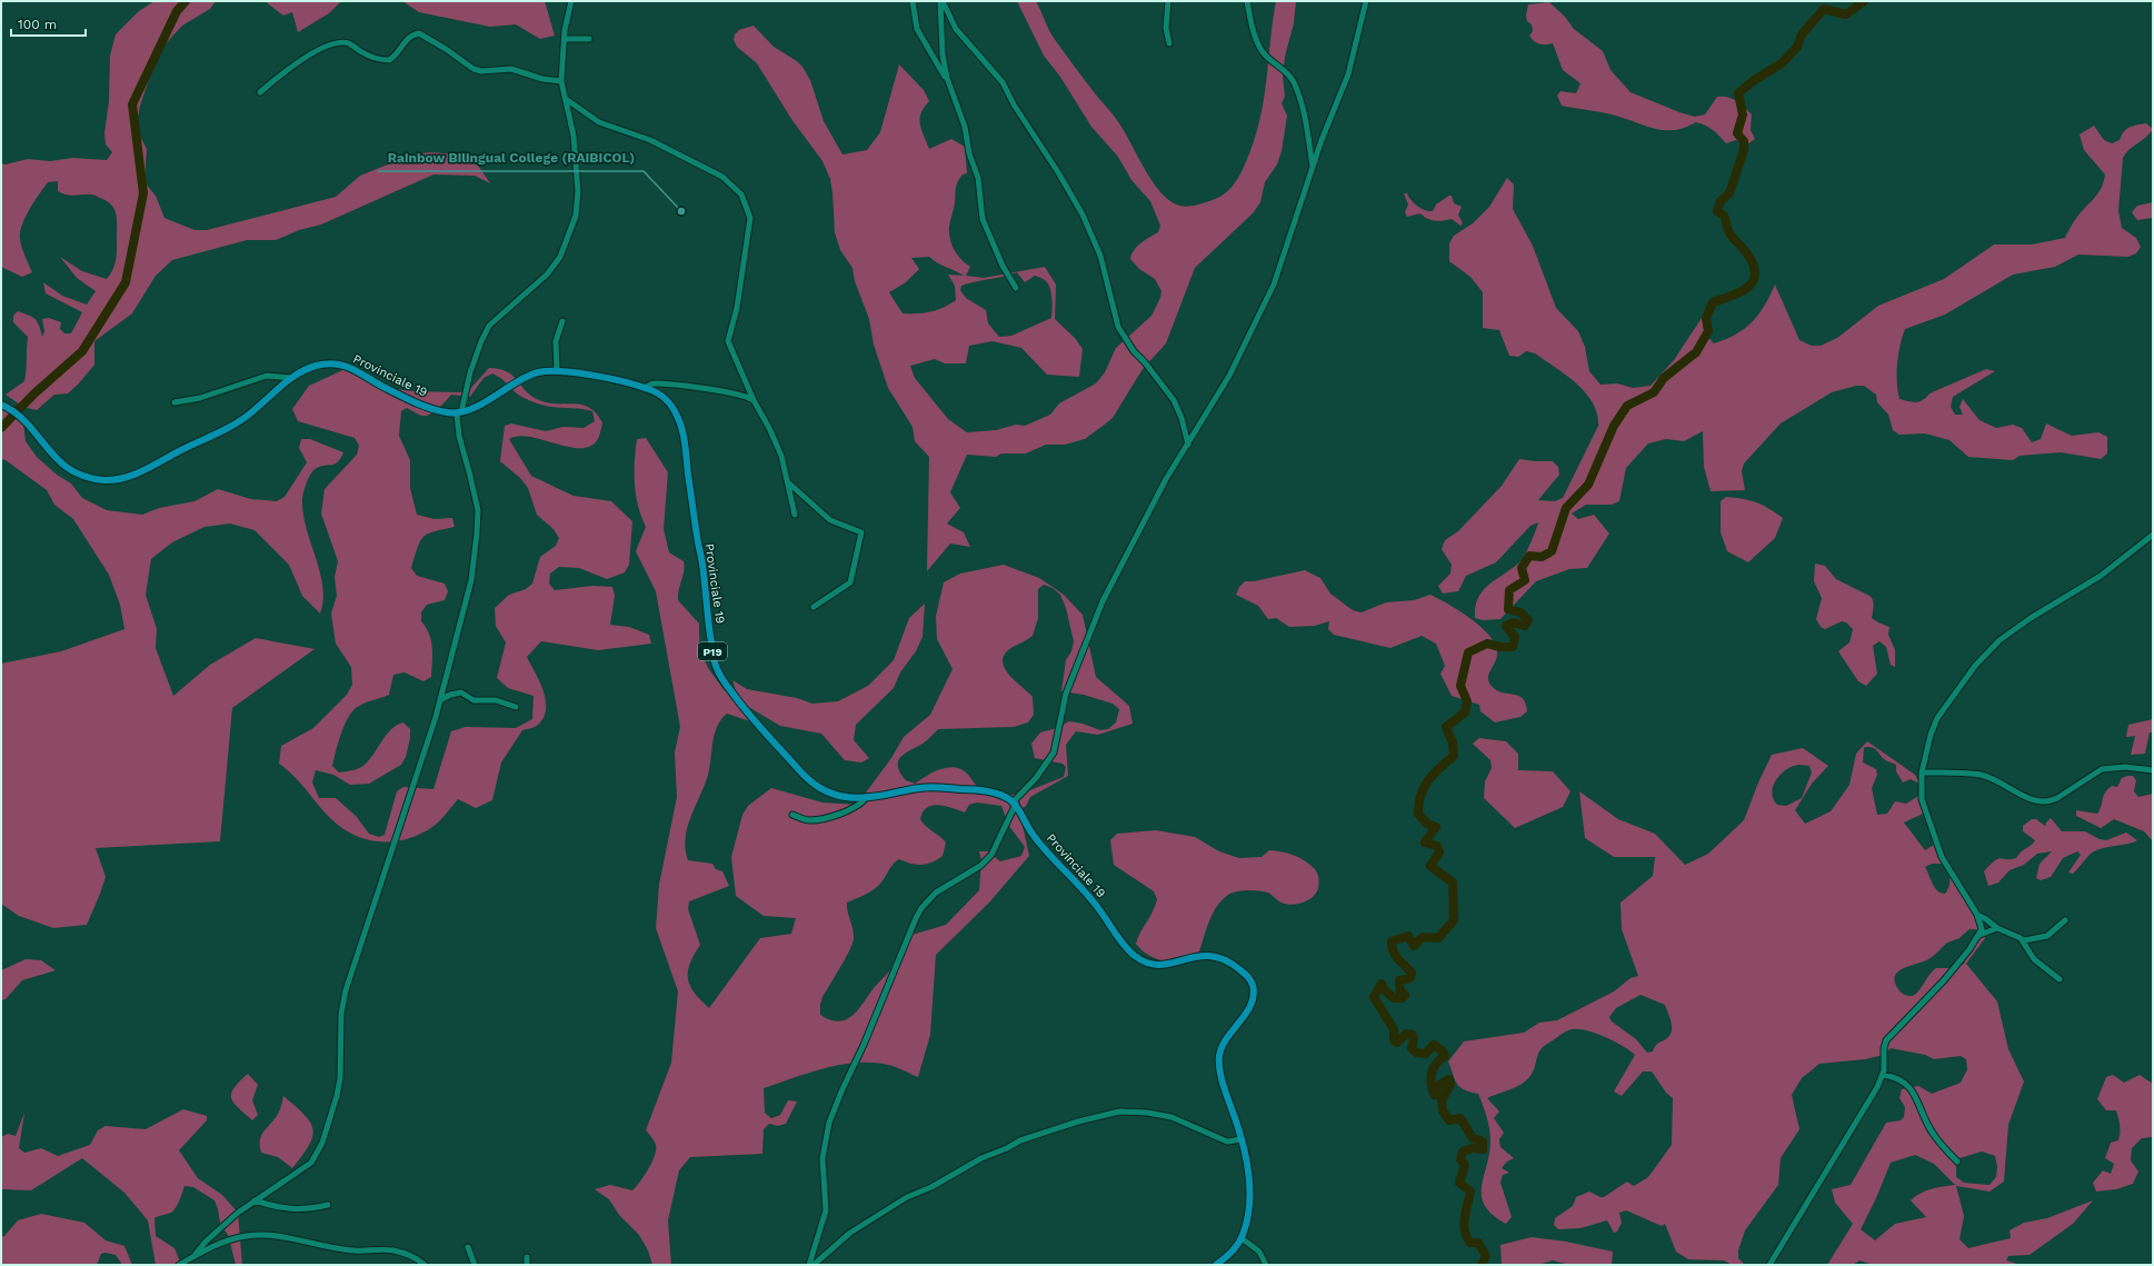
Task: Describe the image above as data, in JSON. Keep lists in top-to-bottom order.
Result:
{
  "streets": {
    "main road": ["Provinciale 19", "P19"]
  },
  "places": ["Rainbow Bilingual College (RAIBICOL)"],
  "scale_bar": "100 m"
}
